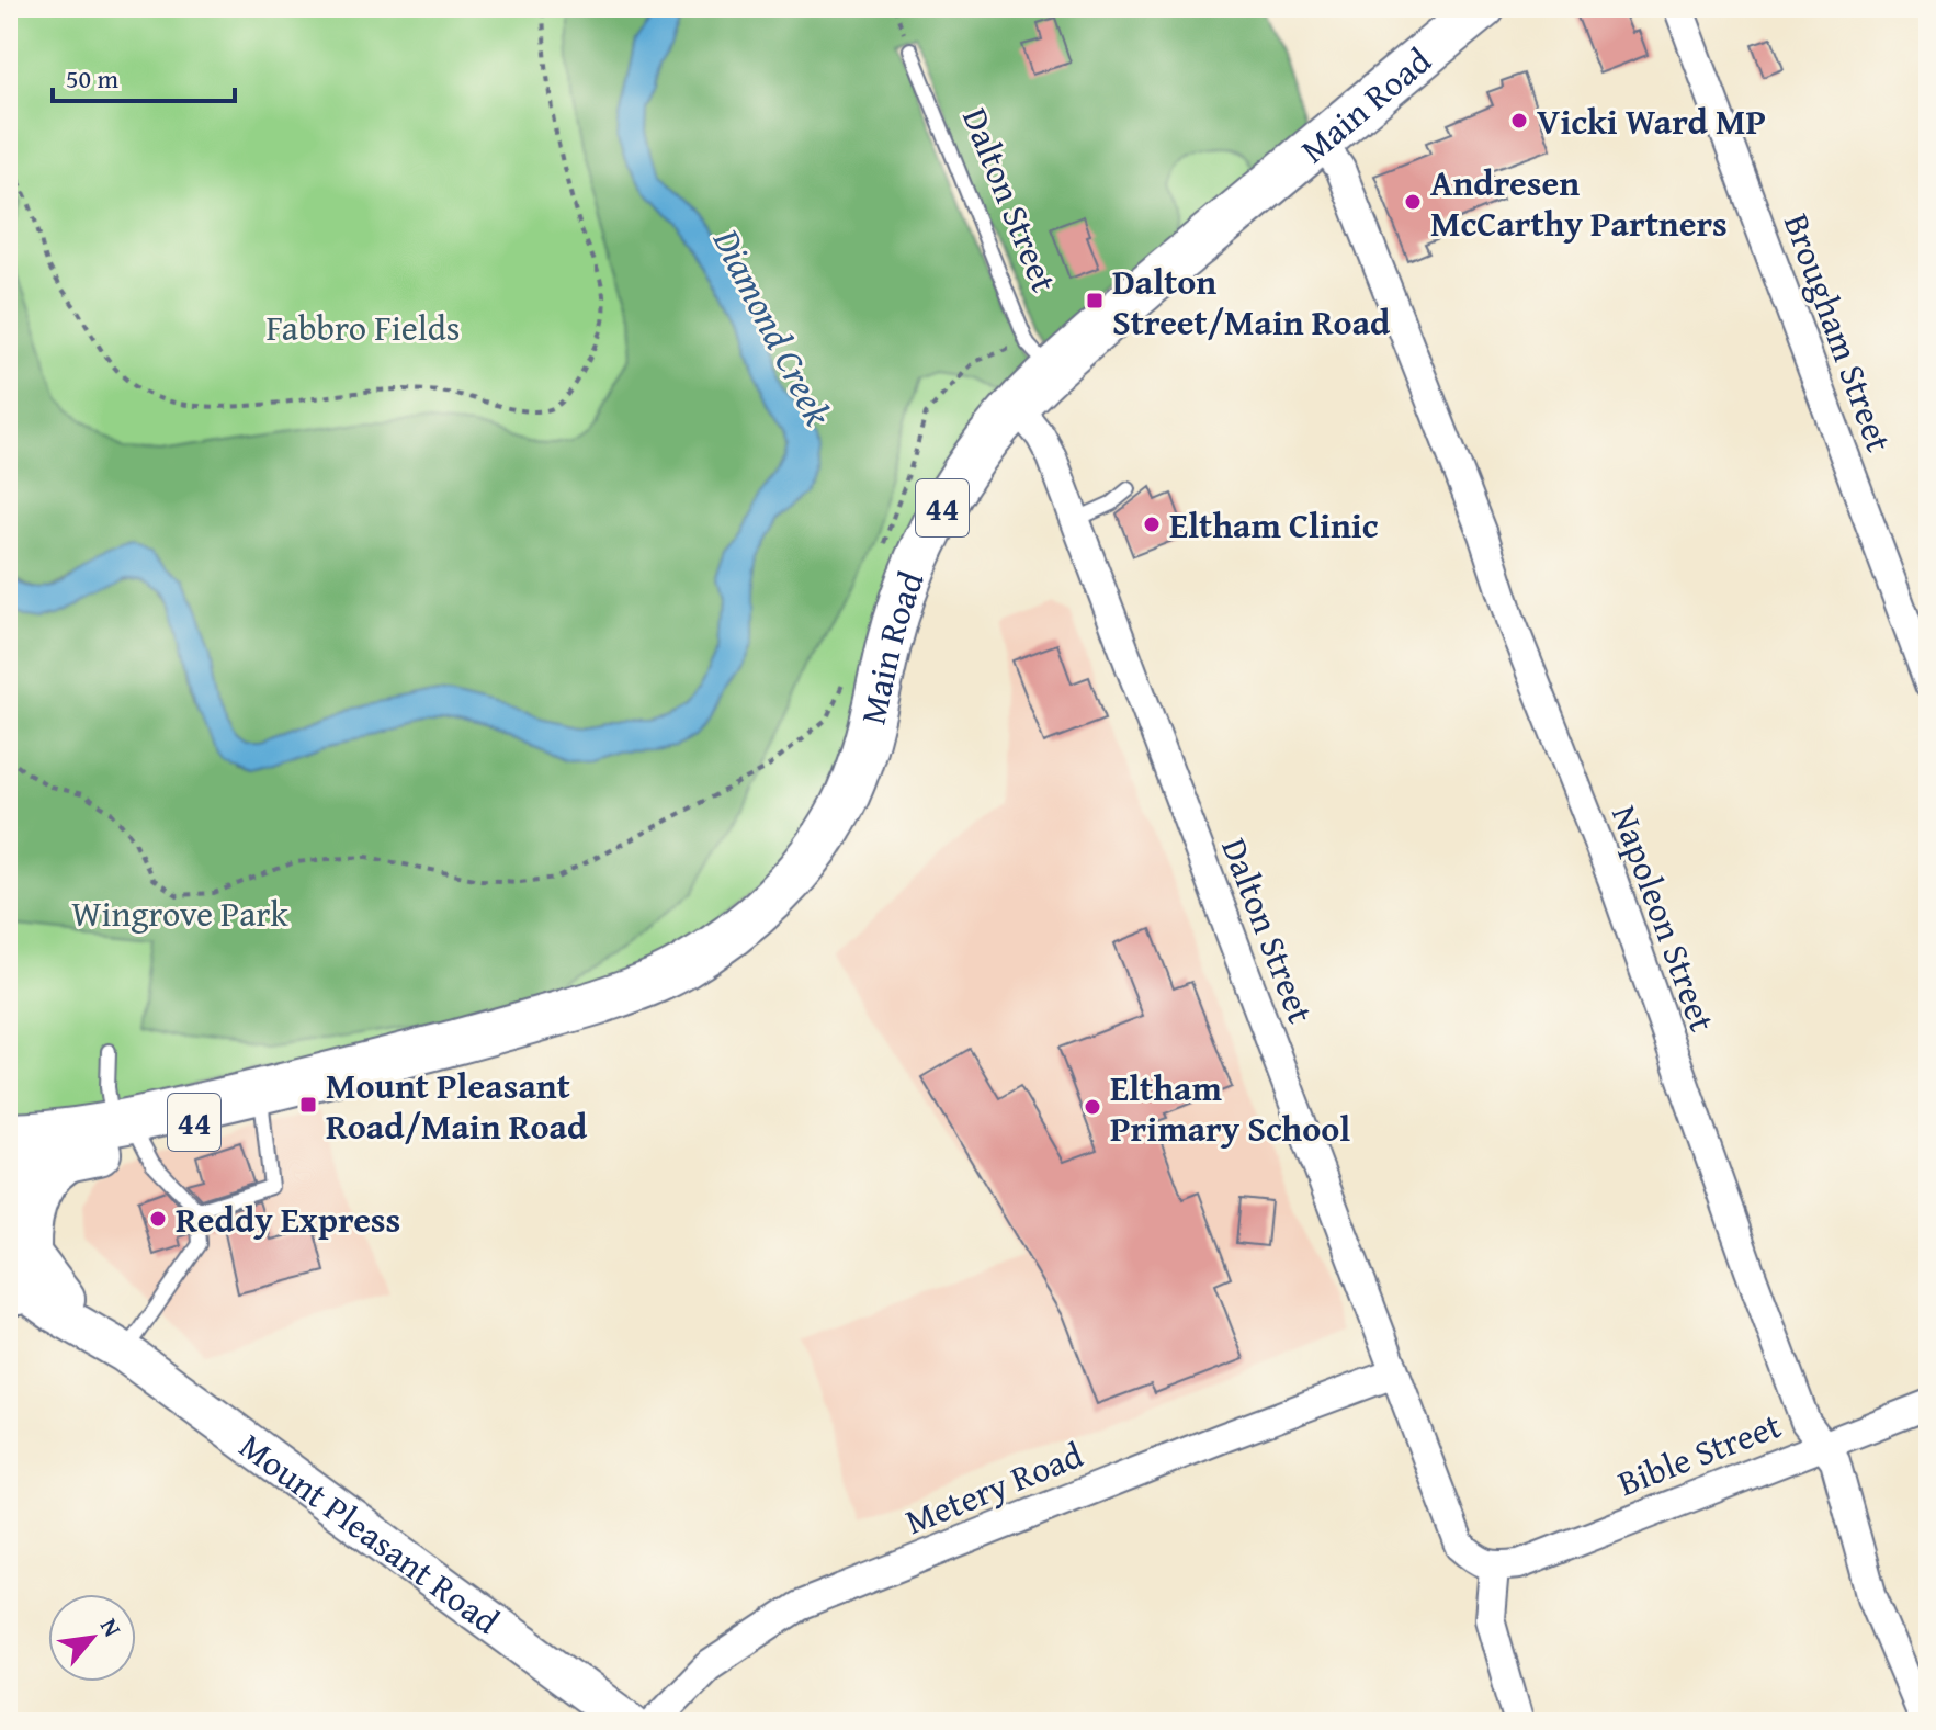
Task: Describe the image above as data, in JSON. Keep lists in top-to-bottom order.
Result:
{
  "streets": {
    "main road": ["Main Road", "44"],
    "street": [
      "Dalton Street",
      "Brougham Street",
      "Napoleon Street",
      "Bible Street",
      "Metery Road",
      "Mount Pleasant Road"
    ]
  },
  "crossings": [
    ["Main Road", "Dalton Street"],
    ["Main Road", "Napoleon Street"],
    ["Main Road", "Mount Pleasant Road"],
    ["Dalton Street", "Bible Street"],
    ["Dalton Street", "Metery Road"],
    ["Napoleon Street", "Bible Street"]
  ],
  "water": ["Diamond Creek"],
  "parks": ["Fabbro Fields", "Wingrove Park"],
  "places": {
    "other": [
      "Vicki Ward MP",
      "Andresen McCarthy Partners",
      "Eltham Clinic",
      "Eltham Primary School",
      "Reddy Express"
    ],
    "transit": ["Dalton Street/Main Road", "Mount Pleasant Road/Main Road"]
  },
  "scale_bar": "50 m",
  "north": "top right"
}
